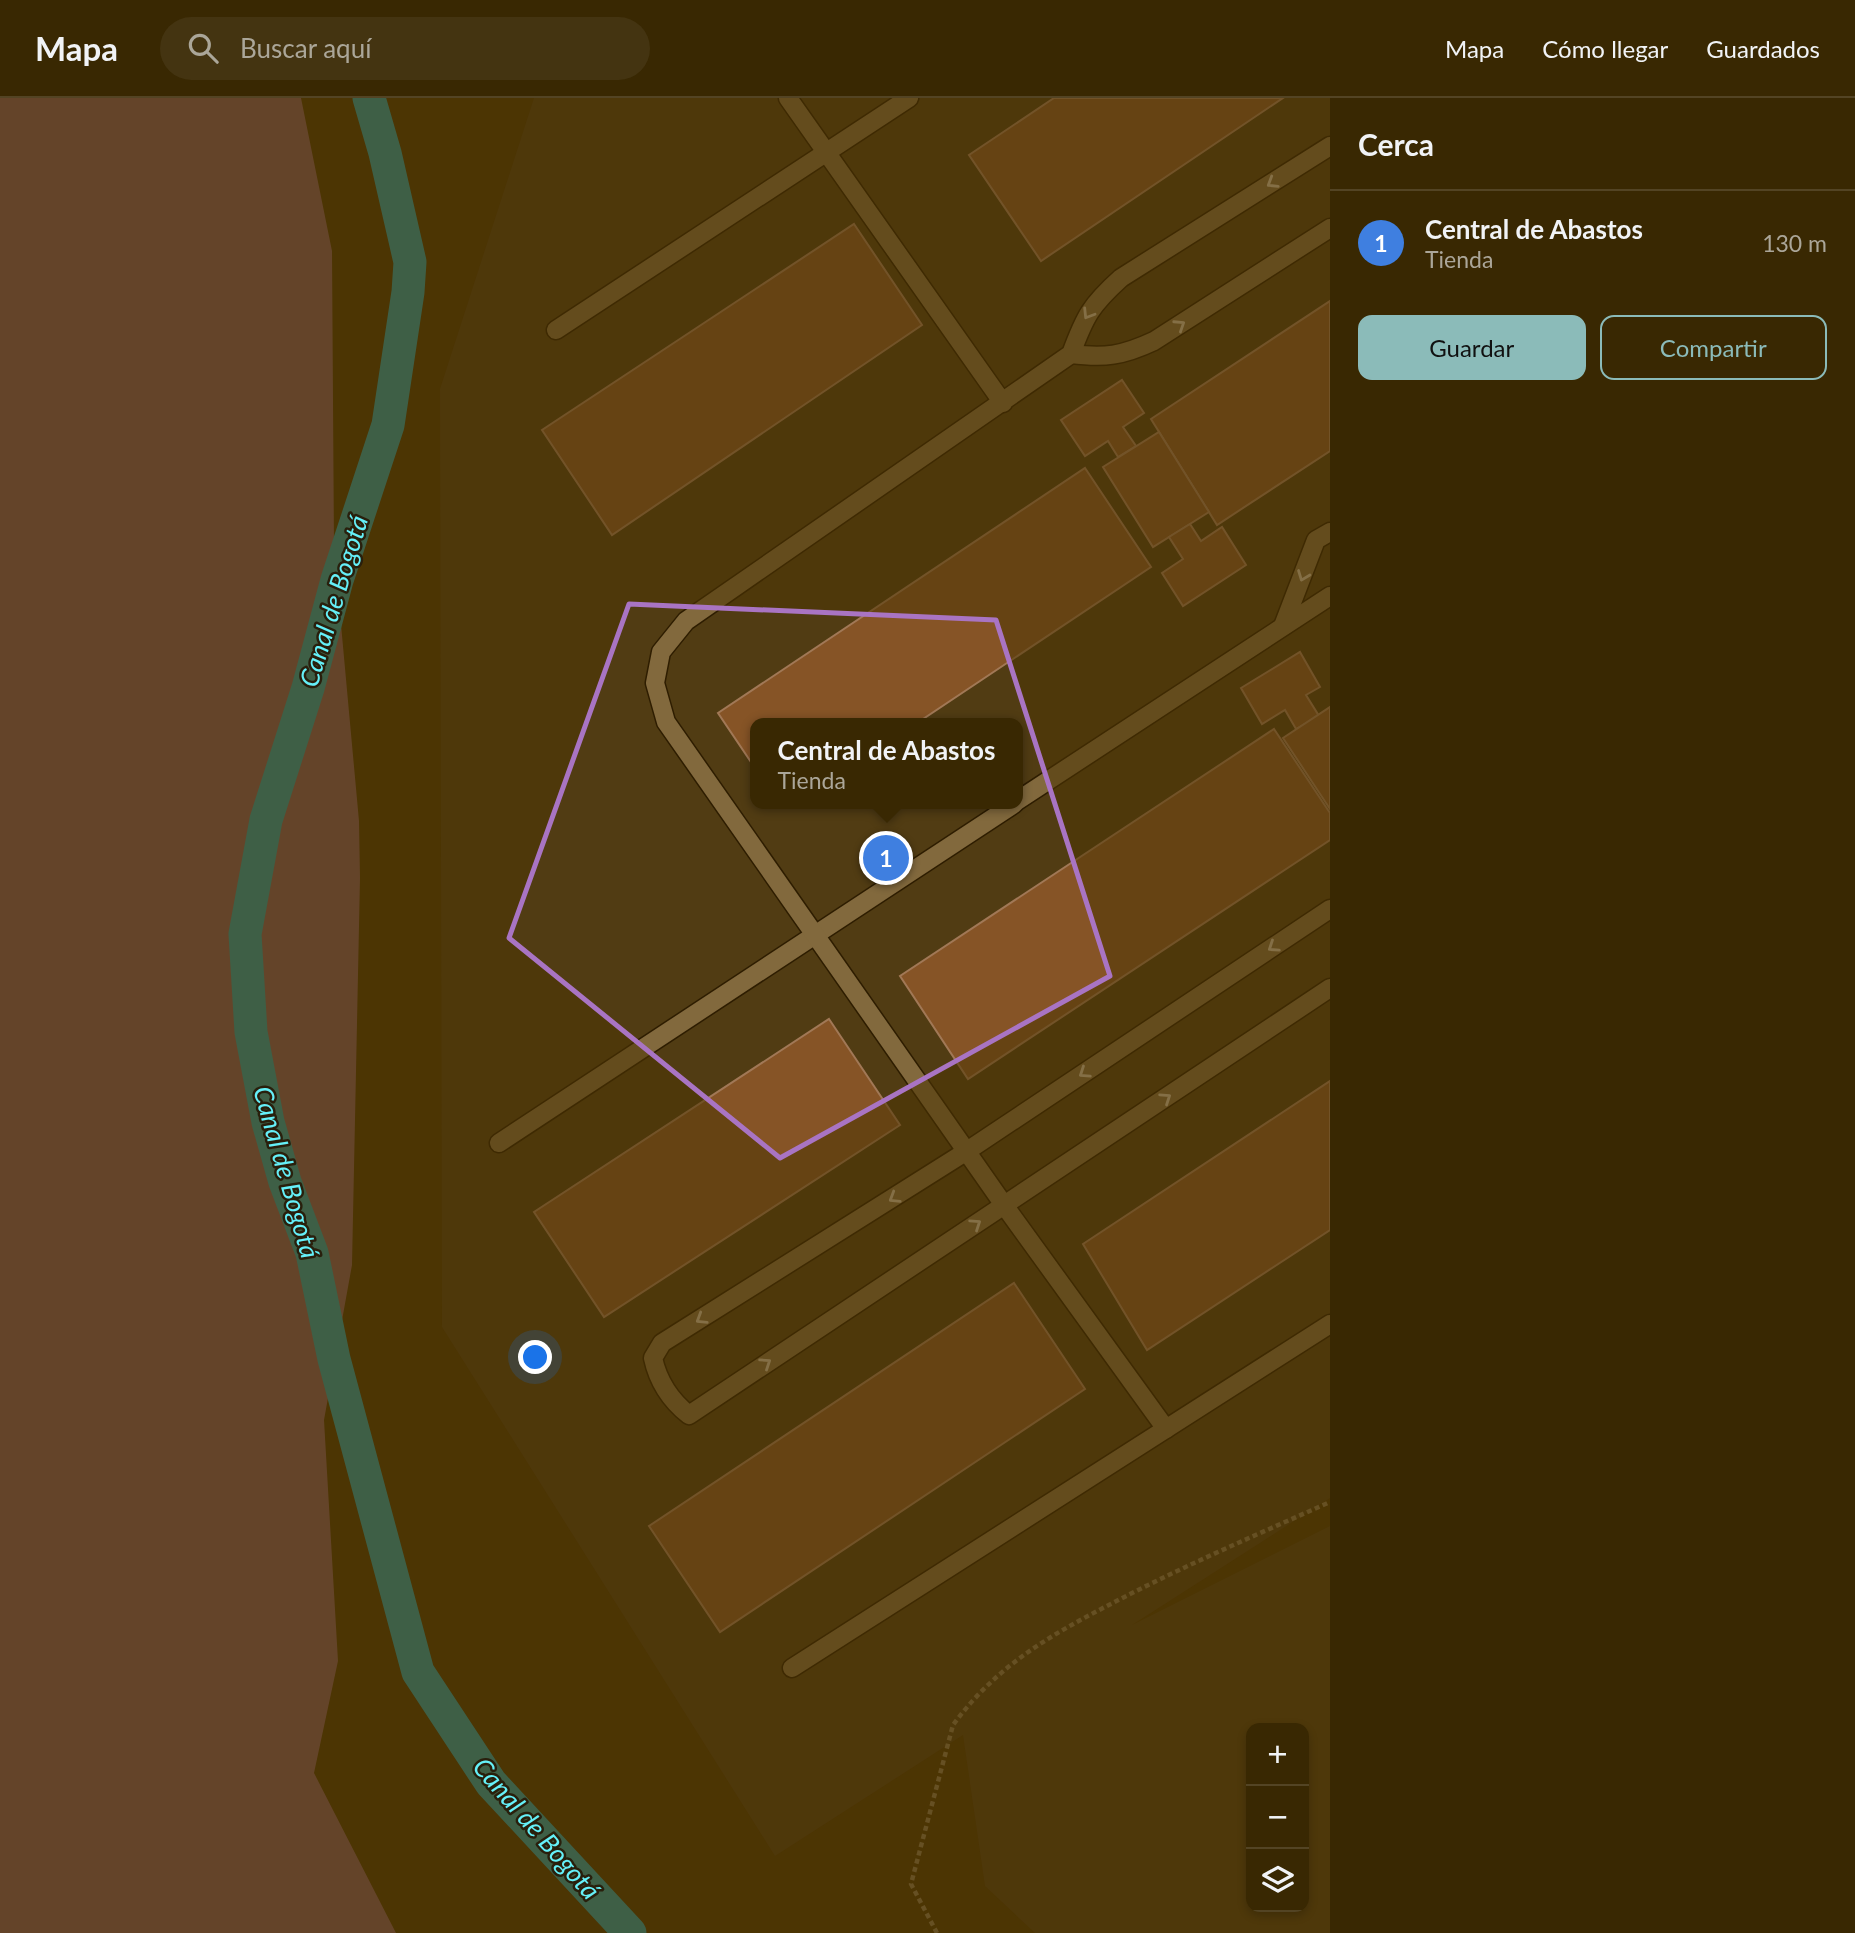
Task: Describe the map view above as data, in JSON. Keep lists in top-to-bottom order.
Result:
{
  "water": ["Canal de Bogotá"],
  "page": {
    "header": "Mapa",
    "search": "Buscar aquí",
    "nav": ["Mapa", "Cómo llegar", "Guardados"],
    "heading": "Cerca",
    "list": [
      {
        "mark": "1",
        "name": "Central de Abastos",
        "note": "Tienda",
        "value": "130 m"
      }
    ],
    "buttons": ["Guardar", "Compartir"],
    "popup": ["Central de Abastos", "Tienda"],
    "pins": "1",
    "map_buttons": ["+", "−"]
  }
}
